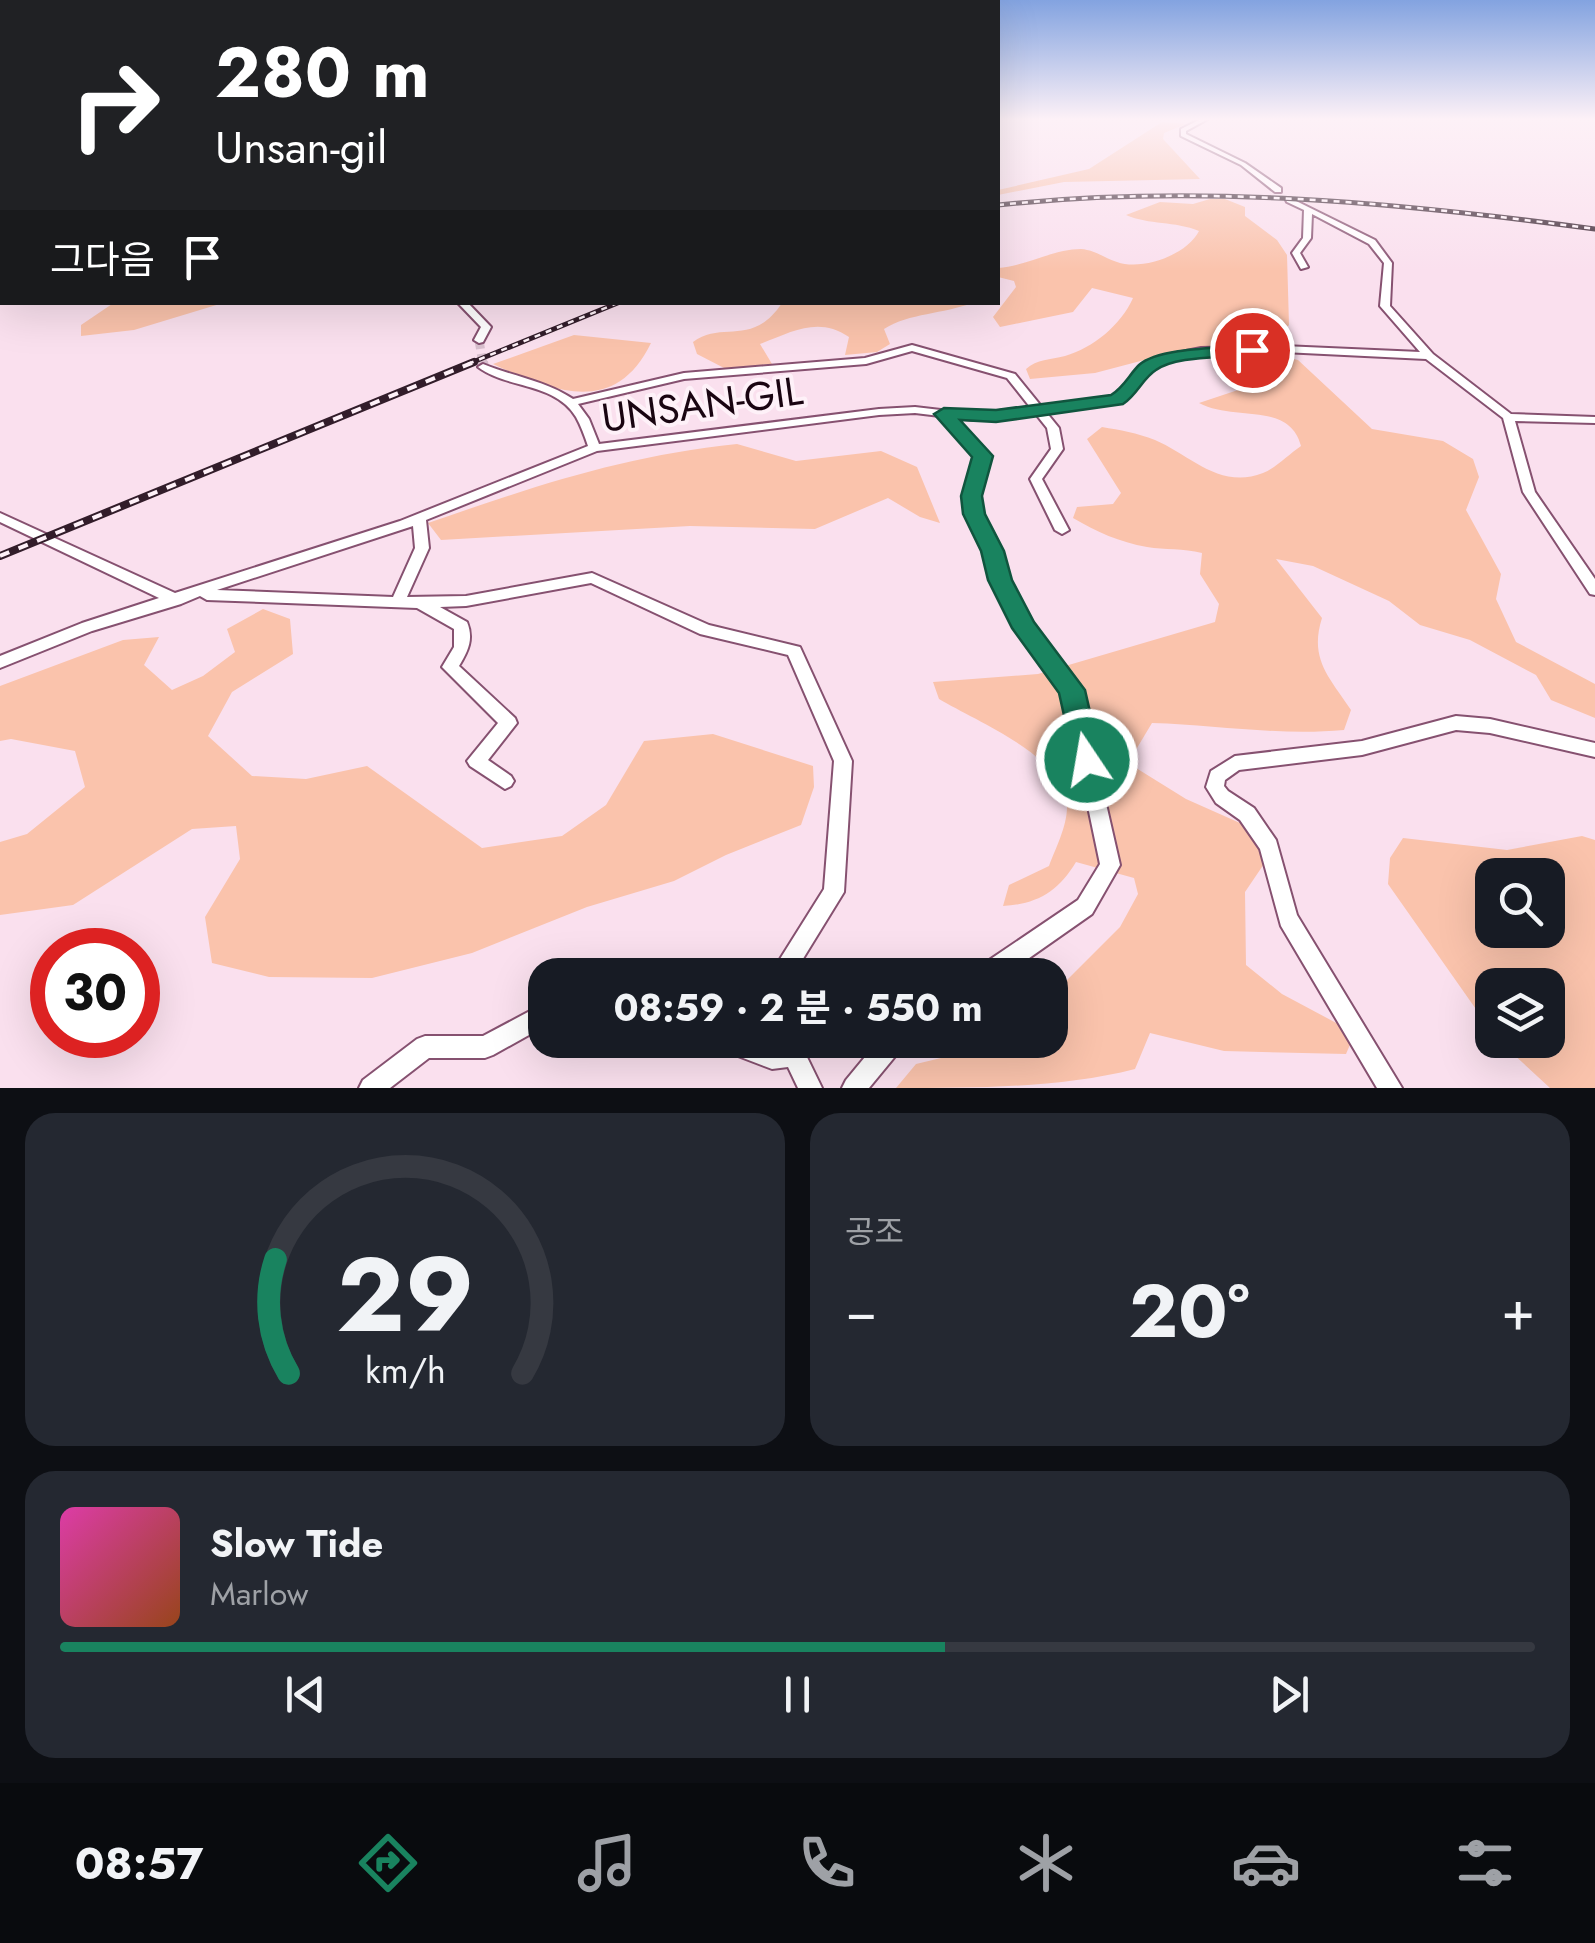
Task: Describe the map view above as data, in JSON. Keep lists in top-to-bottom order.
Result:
{
  "streets": {
    "street": ["UNSAN-GIL"]
  },
  "page": {
    "turn": ["280 m", "Unsan-gil"],
    "then": "그다음",
    "limit": "30",
    "trip": "08:59 · 2 분 · 550 m",
    "tile": "공조",
    "heat": ["−", "20°", "+"],
    "song": ["Slow Tide", "Marlow"],
    "tabs": "08:57",
    "gauge": ["29", "km/h"]
  }
}
